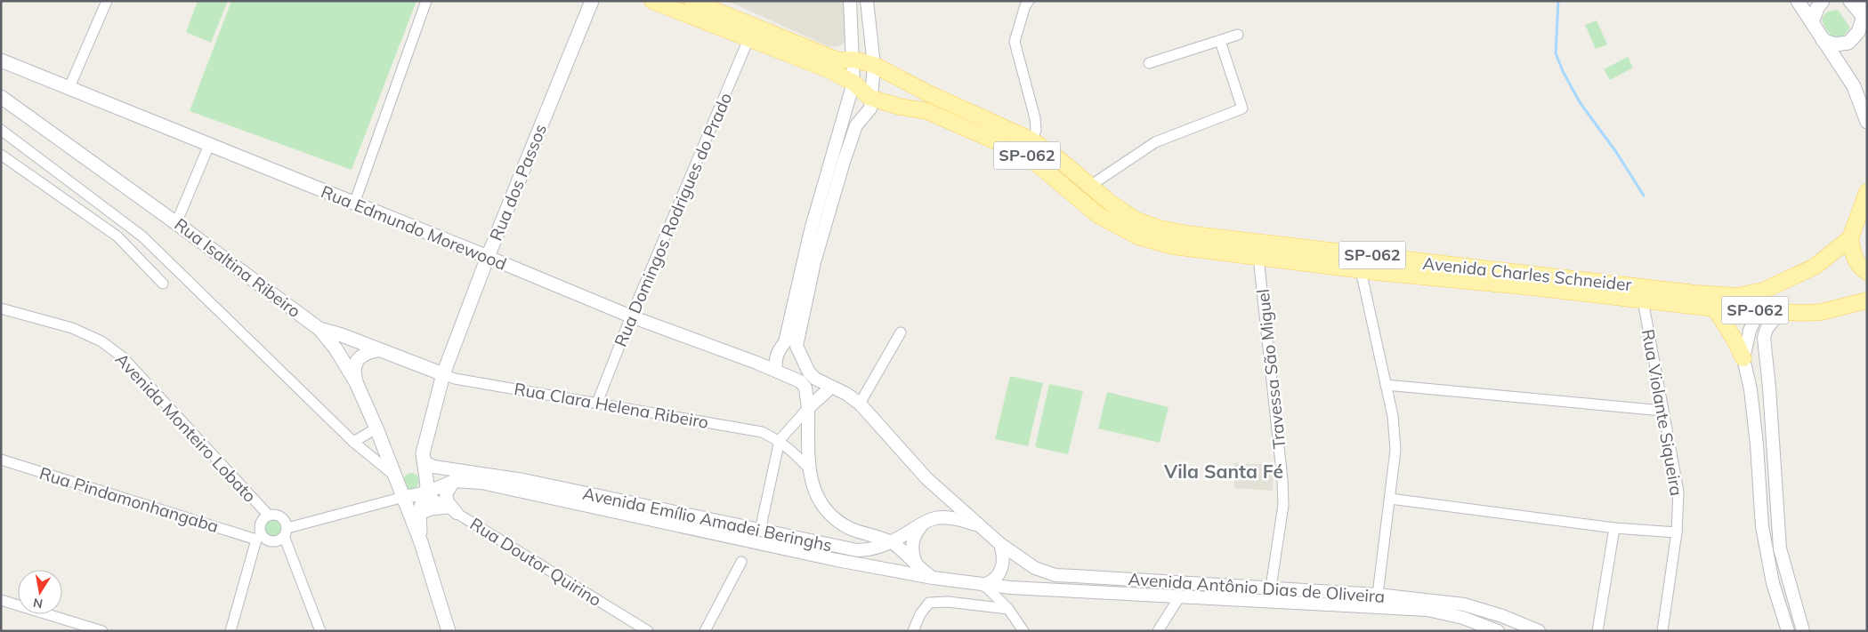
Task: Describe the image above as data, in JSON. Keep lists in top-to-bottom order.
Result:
{
  "streets": {
    "main road": [
      "SP-062",
      "Rua dos Passos",
      "Rua Edmundo Morewood",
      "Rua Isaltina Ribeiro",
      "Avenida Charles Schneider"
    ],
    "street": [
      "Rua Domingos Rodrigues do Prado",
      "Travessa São Miguel",
      "Rua Clara Helena Ribeiro",
      "Rua Violante Siqueira",
      "Avenida Monteiro Lobato",
      "Rua Pindamonhangaba",
      "Avenida Emílio Amadei Beringhs",
      "Rua Doutor Quirino",
      "Avenida Antônio Dias de Oliveira"
    ]
  },
  "crossings": [
    ["Rua dos Passos", "Rua Edmundo Morewood"],
    ["Rua dos Passos", "Rua Isaltina Ribeiro"],
    ["Rua dos Passos", "Rua Clara Helena Ribeiro"],
    ["Rua dos Passos", "Rua Pindamonhangaba"],
    ["Rua dos Passos", "Avenida Emílio Amadei Beringhs"],
    ["Rua dos Passos", "Rua Doutor Quirino"],
    ["Rua Domingos Rodrigues do Prado", "Rua Edmundo Morewood"],
    ["Rua Domingos Rodrigues do Prado", "Avenida Charles Schneider"],
    ["Rua Domingos Rodrigues do Prado", "Rua Clara Helena Ribeiro"],
    ["Rua Isaltina Ribeiro", "Rua Pindamonhangaba"],
    ["Avenida Charles Schneider", "Travessa São Miguel"],
    ["Avenida Charles Schneider", "Rua Violante Siqueira"],
    ["Travessa São Miguel", "Avenida Antônio Dias de Oliveira"],
    ["Avenida Monteiro Lobato", "Rua Pindamonhangaba"],
    ["Rua Pindamonhangaba", "Rua Doutor Quirino"],
    ["Avenida Emílio Amadei Beringhs", "Avenida Antônio Dias de Oliveira"]
  ],
  "districts": ["Vila Santa Fé"],
  "north": "bottom"
}
